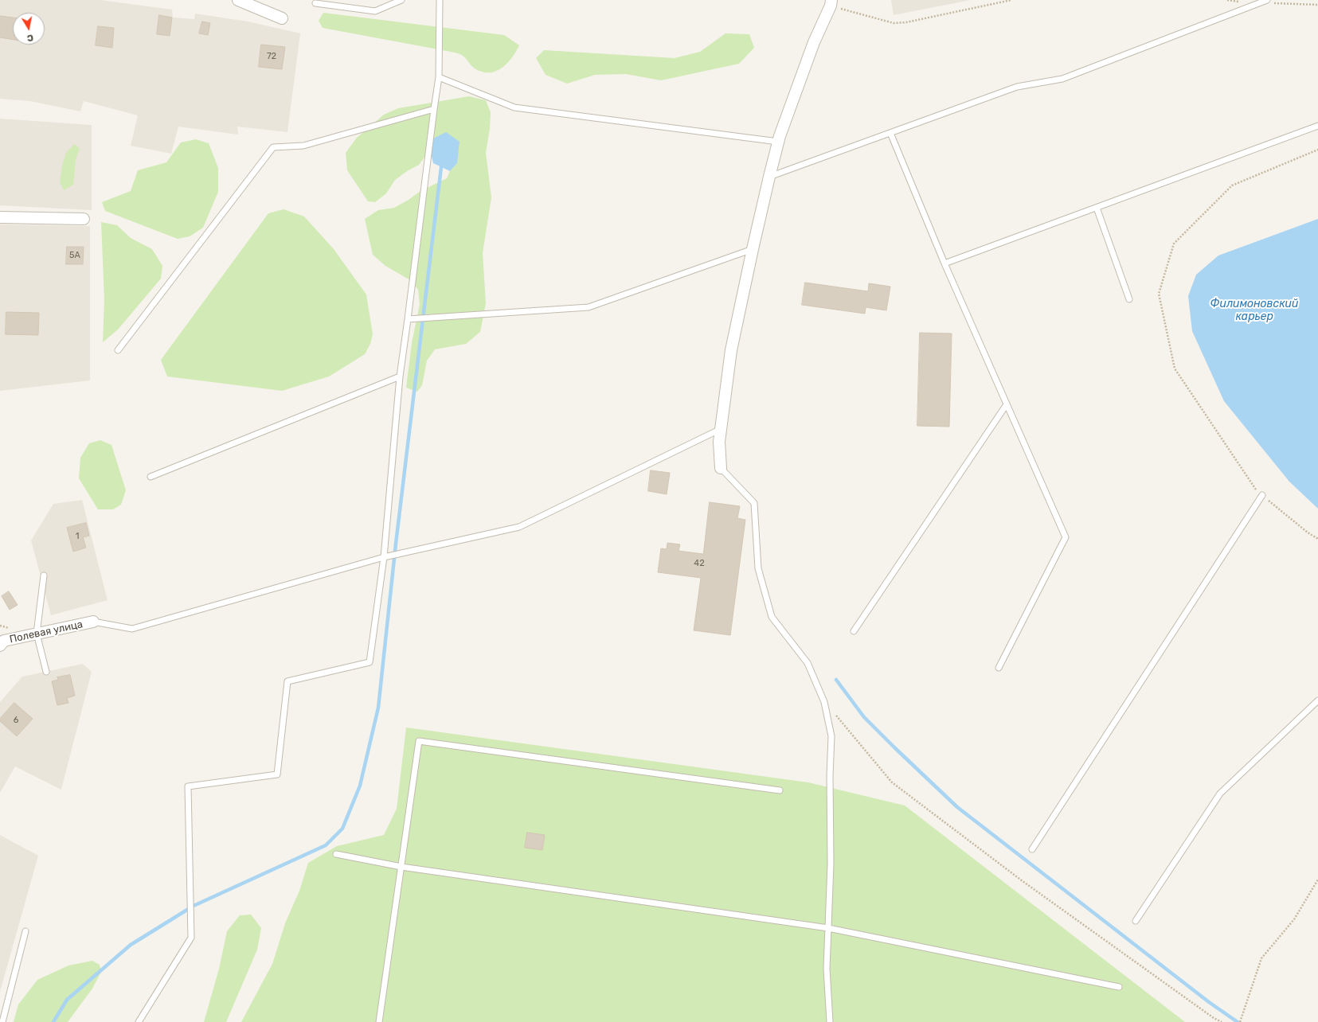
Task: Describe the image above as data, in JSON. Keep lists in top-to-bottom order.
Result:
{
  "streets": {
    "street": ["Полевая улица"]
  },
  "water": ["Филимоновский карьер"],
  "house_numbers": [
    "72",
    "5А",
    "1",
    "42",
    "6"
  ],
  "north": "bottom"
}
